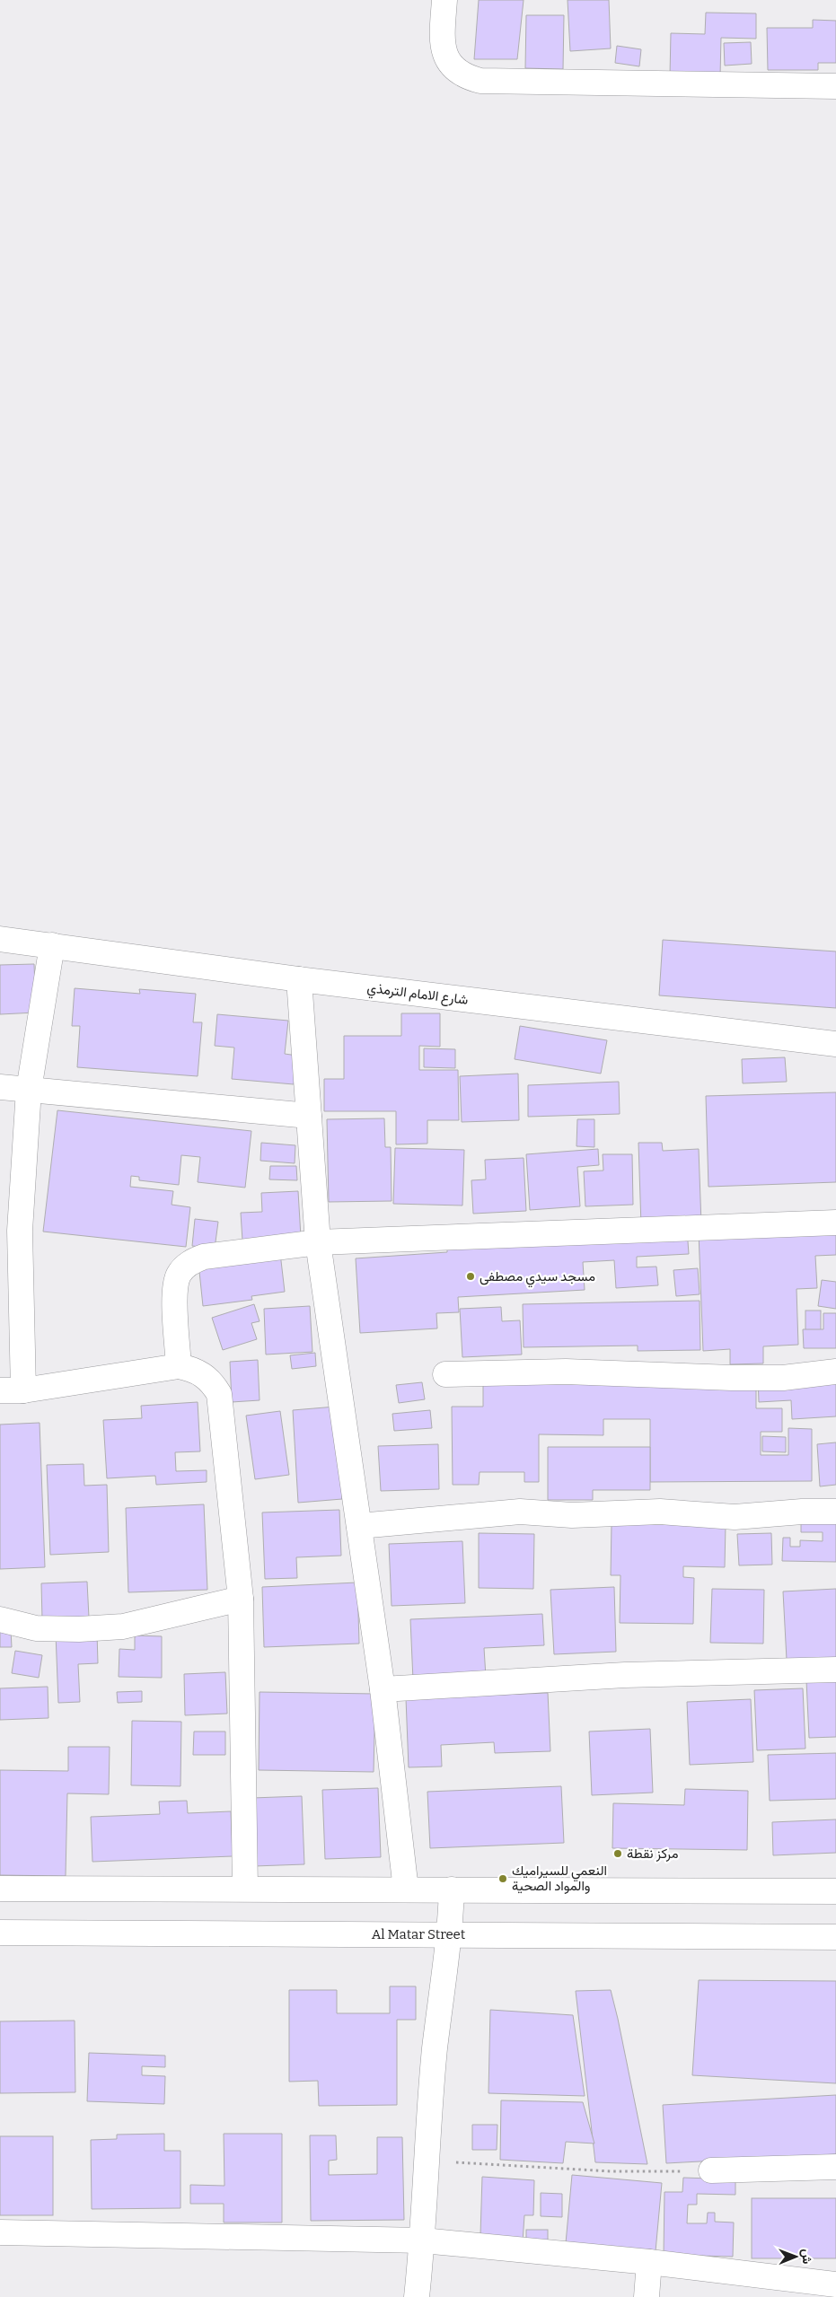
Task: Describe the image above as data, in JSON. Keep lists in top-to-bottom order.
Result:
{
  "streets": {
    "street": ["شارع الامام الترمذي", "Al Matar Street"]
  },
  "places": ["مسجد سيدي مصطفى", "مركز نقطة", "النعمي للسيراميك والمواد الصحية"],
  "north": "right"
}
